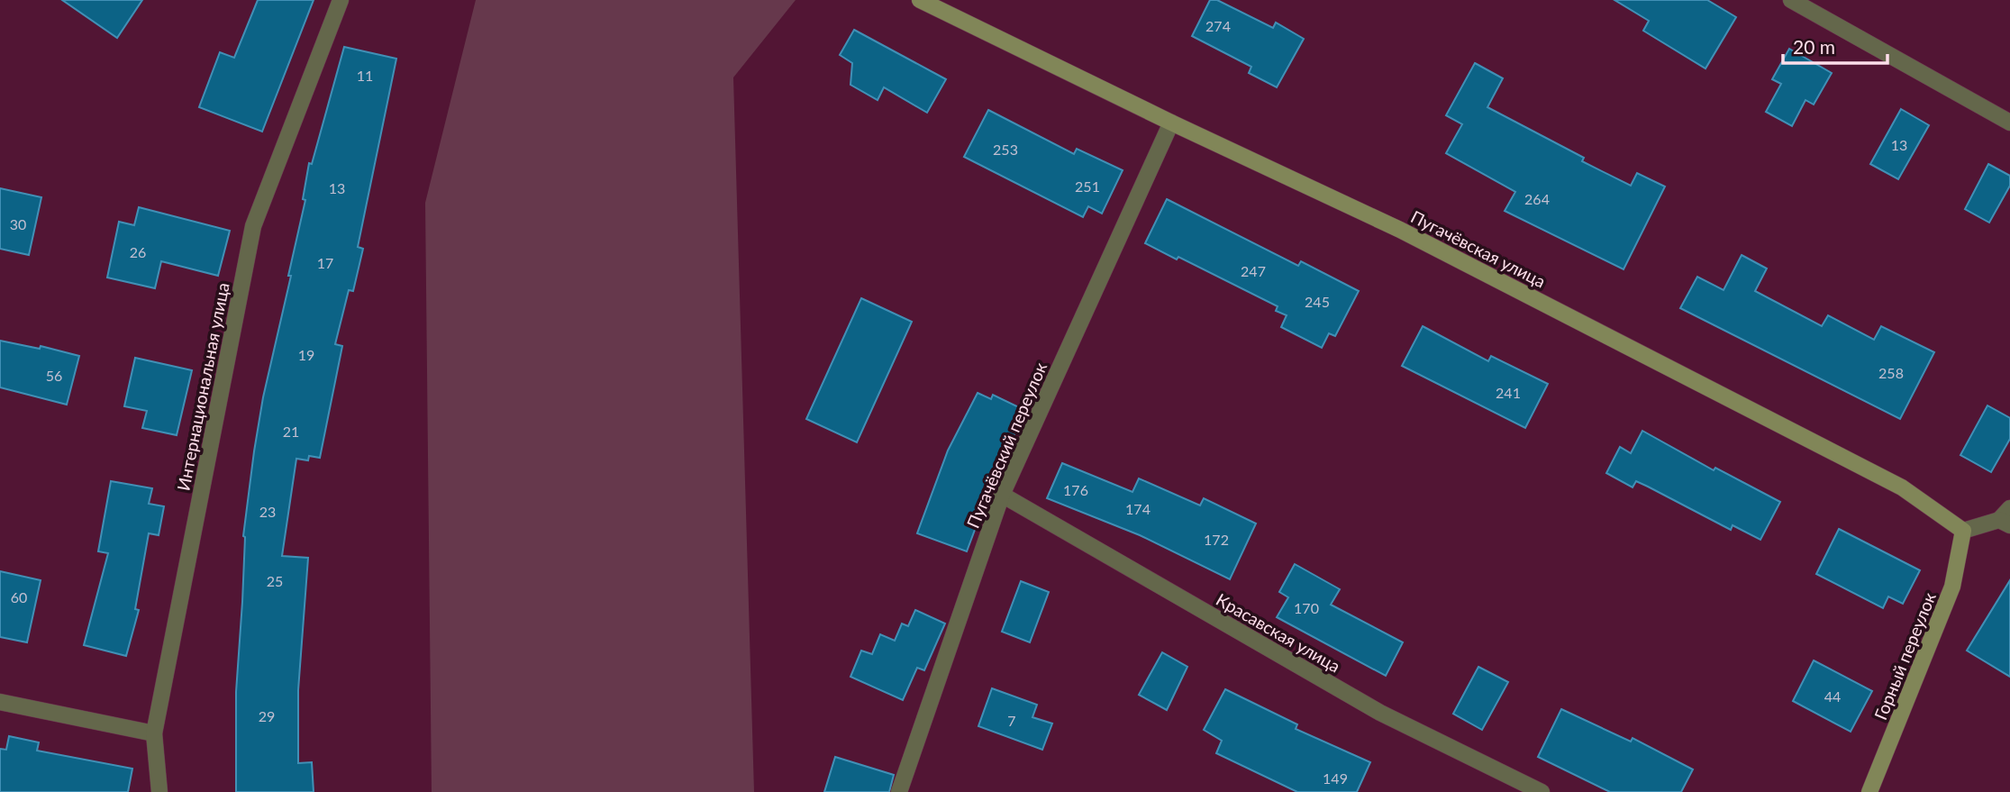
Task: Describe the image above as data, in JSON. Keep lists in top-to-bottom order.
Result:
{
  "streets": {
    "main road": ["Пугачёвская улица", "Горный переулок"],
    "street": ["Интернациональная улица", "Пугачёвский переулок", "Красавская улица"]
  },
  "crossings": [
    ["Пугачёвская улица", "Пугачёвский переулок"],
    ["Пугачёвская улица", "Горный переулок"],
    ["Пугачёвский переулок", "Красавская улица"]
  ],
  "house_numbers": [
    "274",
    "11",
    "13",
    "253",
    "251",
    "13",
    "264",
    "30",
    "26",
    "17",
    "247",
    "245",
    "19",
    "258",
    "56",
    "241",
    "21",
    "176",
    "174",
    "23",
    "172",
    "25",
    "60",
    "170",
    "44",
    "29",
    "7",
    "149"
  ],
  "scale_bar": "20 m"
}
